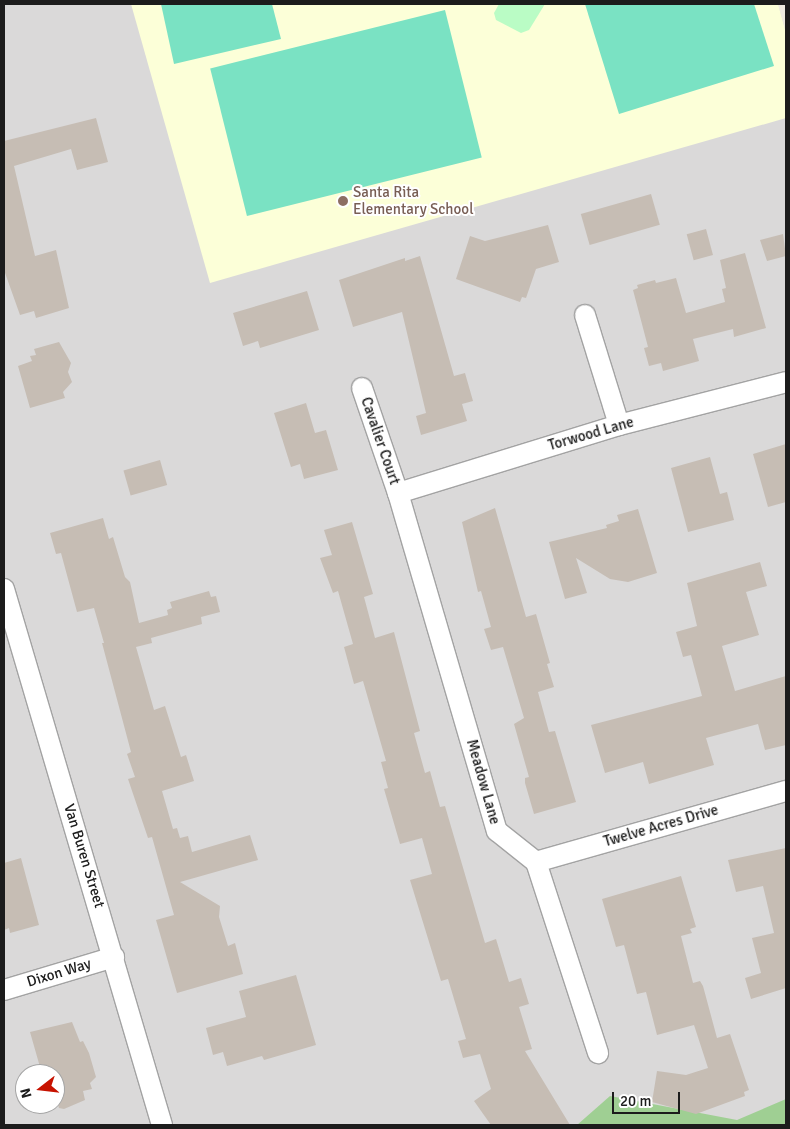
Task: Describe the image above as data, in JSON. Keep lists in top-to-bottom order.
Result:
{
  "streets": {
    "street": [
      "Torwood Lane",
      "Cavalier Court",
      "Meadow Lane",
      "Twelve Acres Drive",
      "Van Buren Street",
      "Dixon Way"
    ]
  },
  "crossings": [
    ["Torwood Lane", "Cavalier Court"],
    ["Torwood Lane", "Meadow Lane"],
    ["Cavalier Court", "Meadow Lane"],
    ["Meadow Lane", "Twelve Acres Drive"],
    ["Van Buren Street", "Dixon Way"]
  ],
  "places": ["Santa Rita Elementary School"],
  "scale_bar": "20 m",
  "north": "left"
}
